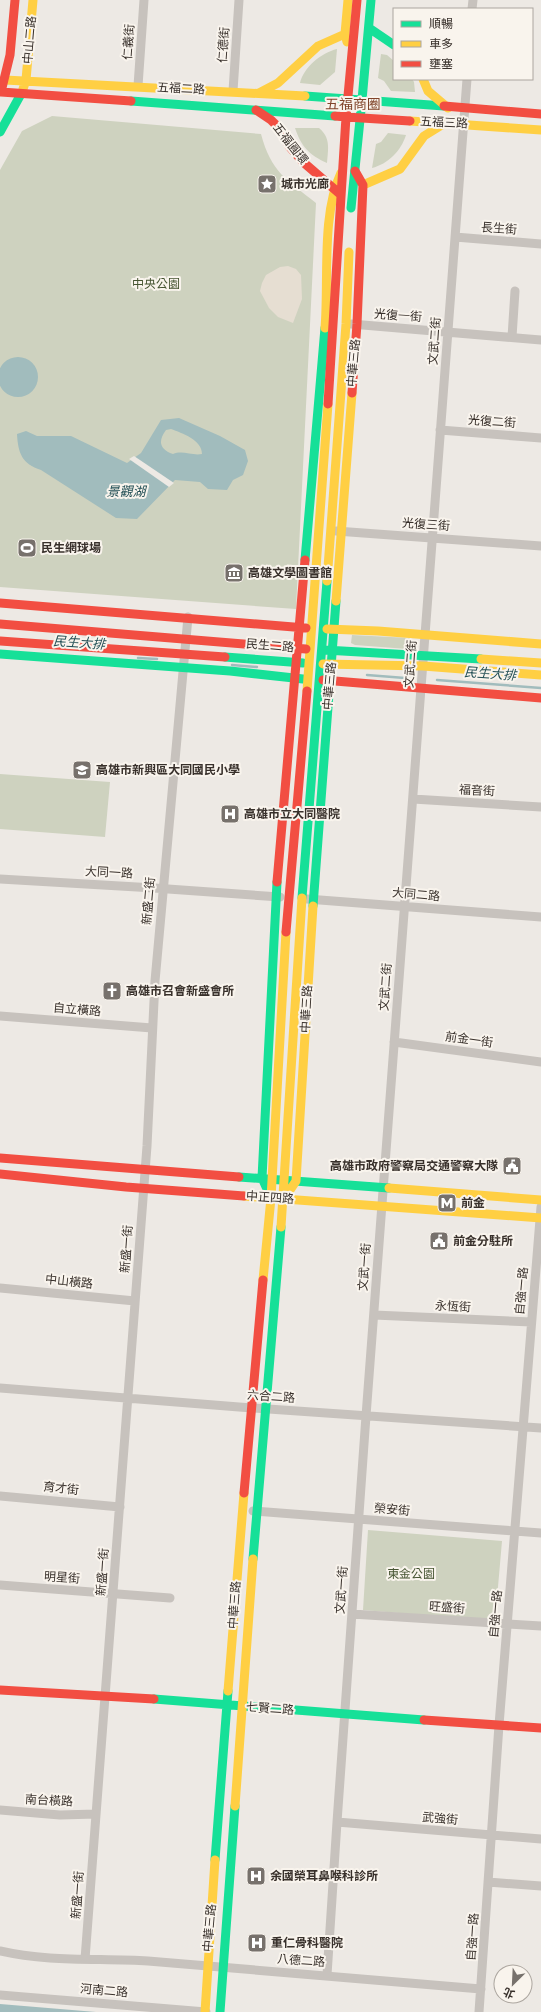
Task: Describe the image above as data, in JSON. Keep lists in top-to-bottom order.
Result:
{
  "streets": {
    "main road": [
      "中山二路",
      "五福二路",
      "五福三路",
      "五福圓環",
      "中華三路",
      "民生二路",
      "中正四路",
      "七賢二路"
    ],
    "street": [
      "仁義街",
      "仁德街",
      "長生街",
      "光復一街",
      "文武二街",
      "光復二街",
      "光復三街",
      "福音街",
      "大同一路",
      "大同二路",
      "新盛二街",
      "自立橫路",
      "前金一街",
      "新盛一街",
      "文武一街",
      "中山橫路",
      "自強一路",
      "永恆街",
      "六合二路",
      "育才街",
      "榮安街",
      "明星街",
      "旺盛街",
      "南台橫路",
      "武強街",
      "八德二路",
      "河南二路"
    ]
  },
  "crossings": [
    ["中山二路", "五福二路"],
    ["仁義街", "五福二路"],
    ["仁德街", "五福二路"],
    ["五福二路", "五福三路"],
    ["五福二路", "五福圓環"],
    ["五福二路", "中華三路"],
    ["五福三路", "文武二街"],
    ["五福三路", "中華三路"],
    ["五福圓環", "中華三路"],
    ["長生街", "文武二街"],
    ["光復一街", "文武二街"],
    ["光復一街", "中華三路"],
    ["文武二街", "光復二街"],
    ["文武二街", "光復三街"],
    ["文武二街", "民生二路"],
    ["文武二街", "福音街"],
    ["文武二街", "大同二路"],
    ["文武二街", "前金一街"],
    ["文武二街", "中正四路"],
    ["文武二街", "文武一街"],
    ["中華三路", "光復三街"],
    ["中華三路", "民生二路"],
    ["中華三路", "大同一路"],
    ["中華三路", "大同二路"],
    ["中華三路", "中正四路"],
    ["中華三路", "六合二路"],
    ["中華三路", "榮安街"],
    ["中華三路", "七賢二路"],
    ["中華三路", "八德二路"],
    ["中華三路", "河南二路"],
    ["民生二路", "新盛二街"],
    ["大同一路", "大同二路"],
    ["大同一路", "新盛二街"],
    ["新盛二街", "自立橫路"],
    ["新盛二街", "中正四路"],
    ["新盛二街", "新盛一街"],
    ["中正四路", "新盛一街"],
    ["中正四路", "文武一街"],
    ["中正四路", "自強一路"],
    ["新盛一街", "中山橫路"],
    ["新盛一街", "六合二路"],
    ["新盛一街", "育才街"],
    ["新盛一街", "明星街"],
    ["新盛一街", "七賢二路"],
    ["新盛一街", "南台橫路"],
    ["新盛一街", "八德二路"],
    ["文武一街", "永恆街"],
    ["文武一街", "六合二路"],
    ["文武一街", "榮安街"],
    ["文武一街", "旺盛街"],
    ["文武一街", "七賢二路"],
    ["文武一街", "武強街"],
    ["文武一街", "八德二路"],
    ["自強一路", "永恆街"],
    ["自強一路", "六合二路"],
    ["自強一路", "榮安街"],
    ["自強一路", "旺盛街"],
    ["自強一路", "七賢二路"],
    ["自強一路", "武強街"],
    ["自強一路", "八德二路"]
  ],
  "districts": ["五福商圈"],
  "water": ["景觀湖", "民生大排"],
  "parks": ["中央公園", "東金公園"],
  "places": {
    "place": ["城市光廊"],
    "sports": ["民生網球場"],
    "museum": ["高雄文學圖書館"],
    "school or university": ["高雄市新興區大同國民小學"],
    "hospital": ["高雄市立大同醫院", "余國榮耳鼻喉科診所", "重仁骨科醫院"],
    "church": ["高雄市召會新盛會所"],
    "public building": ["高雄市政府警察局交通警察大隊", "前金分駐所"],
    "metro station": ["前金"]
  },
  "legend": ["順暢", "車多", "壅塞"],
  "north": "bottom left"
}
